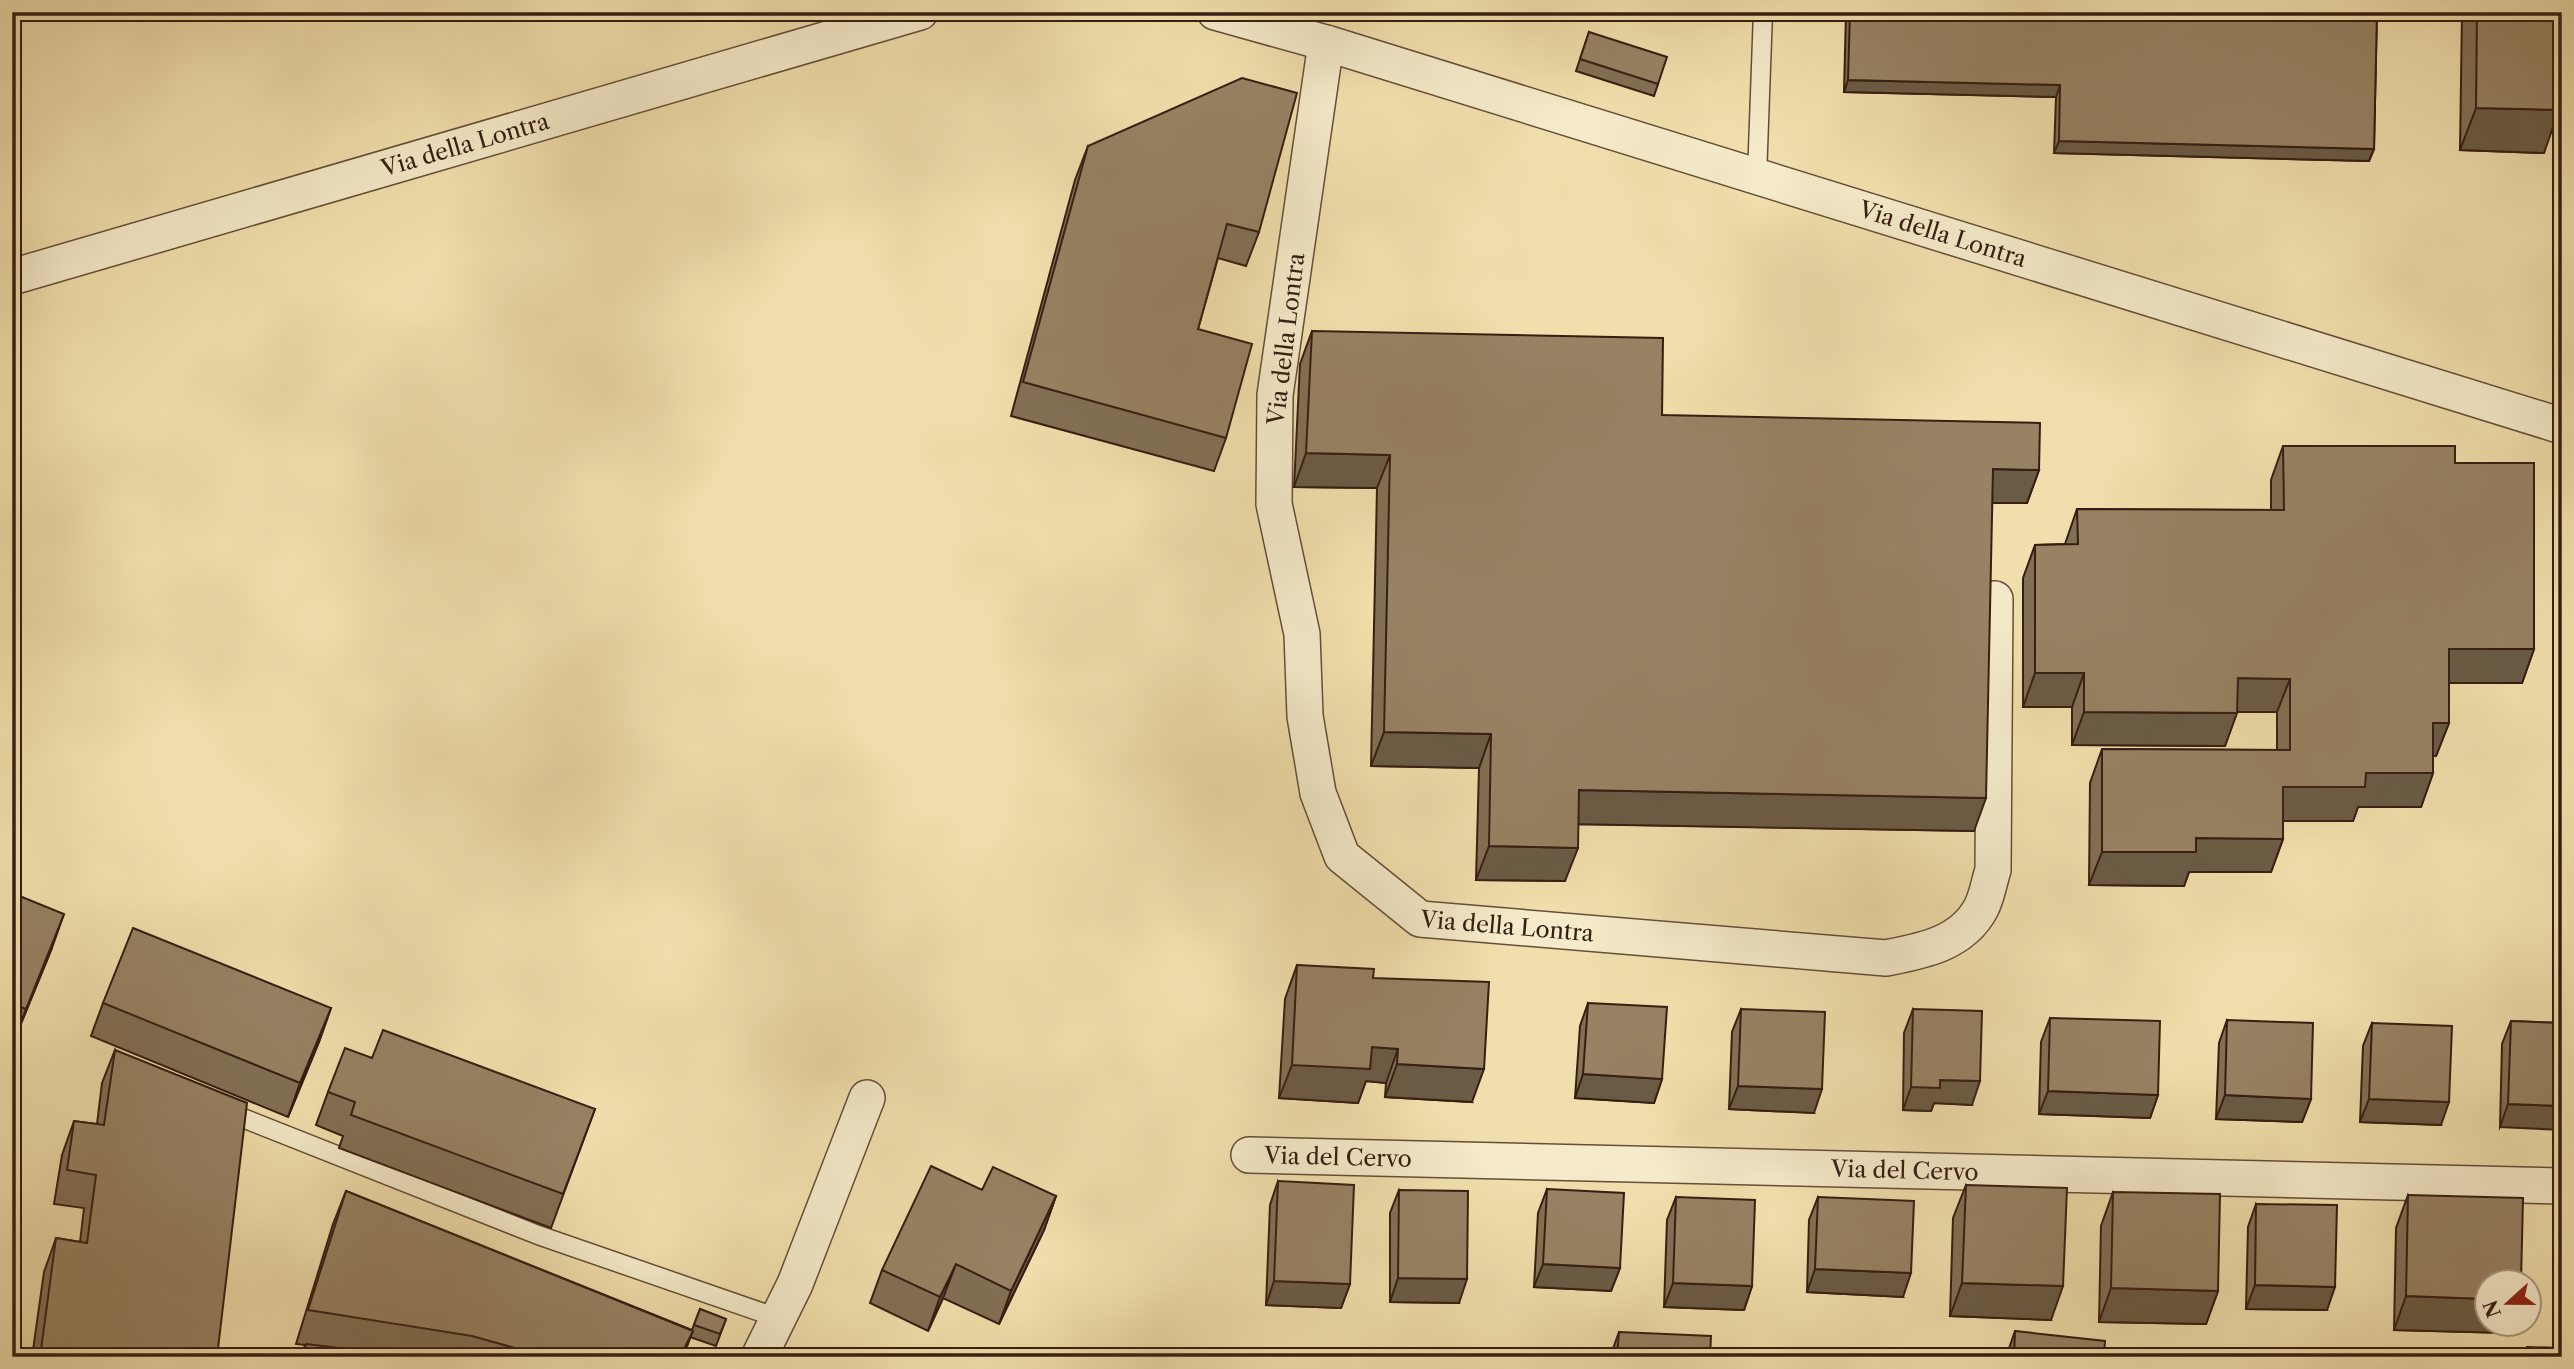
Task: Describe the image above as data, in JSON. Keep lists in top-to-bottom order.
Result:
{
  "streets": {
    "street": ["Via della Lontra", "Via del Cervo"]
  },
  "north": "left"
}
